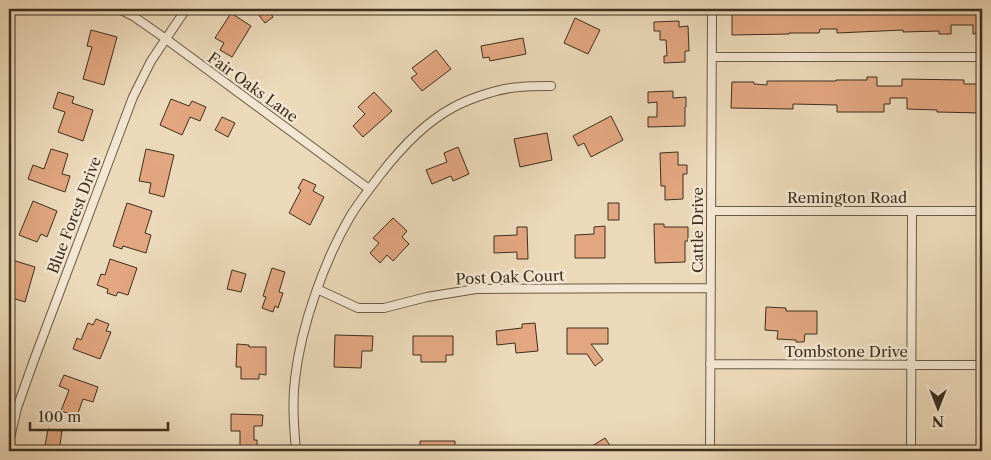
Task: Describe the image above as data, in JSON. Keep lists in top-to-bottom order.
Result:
{
  "streets": {
    "street": [
      "Fair Oaks Lane",
      "Remington Road",
      "Blue Forest Drive",
      "Cattle Drive",
      "Post Oak Court",
      "Tombstone Drive"
    ]
  },
  "crossings": [
    ["Fair Oaks Lane", "Blue Forest Drive"],
    ["Remington Road", "Cattle Drive"],
    ["Cattle Drive", "Post Oak Court"],
    ["Cattle Drive", "Tombstone Drive"]
  ],
  "scale_bar": "100 m",
  "north": "bottom"
}
